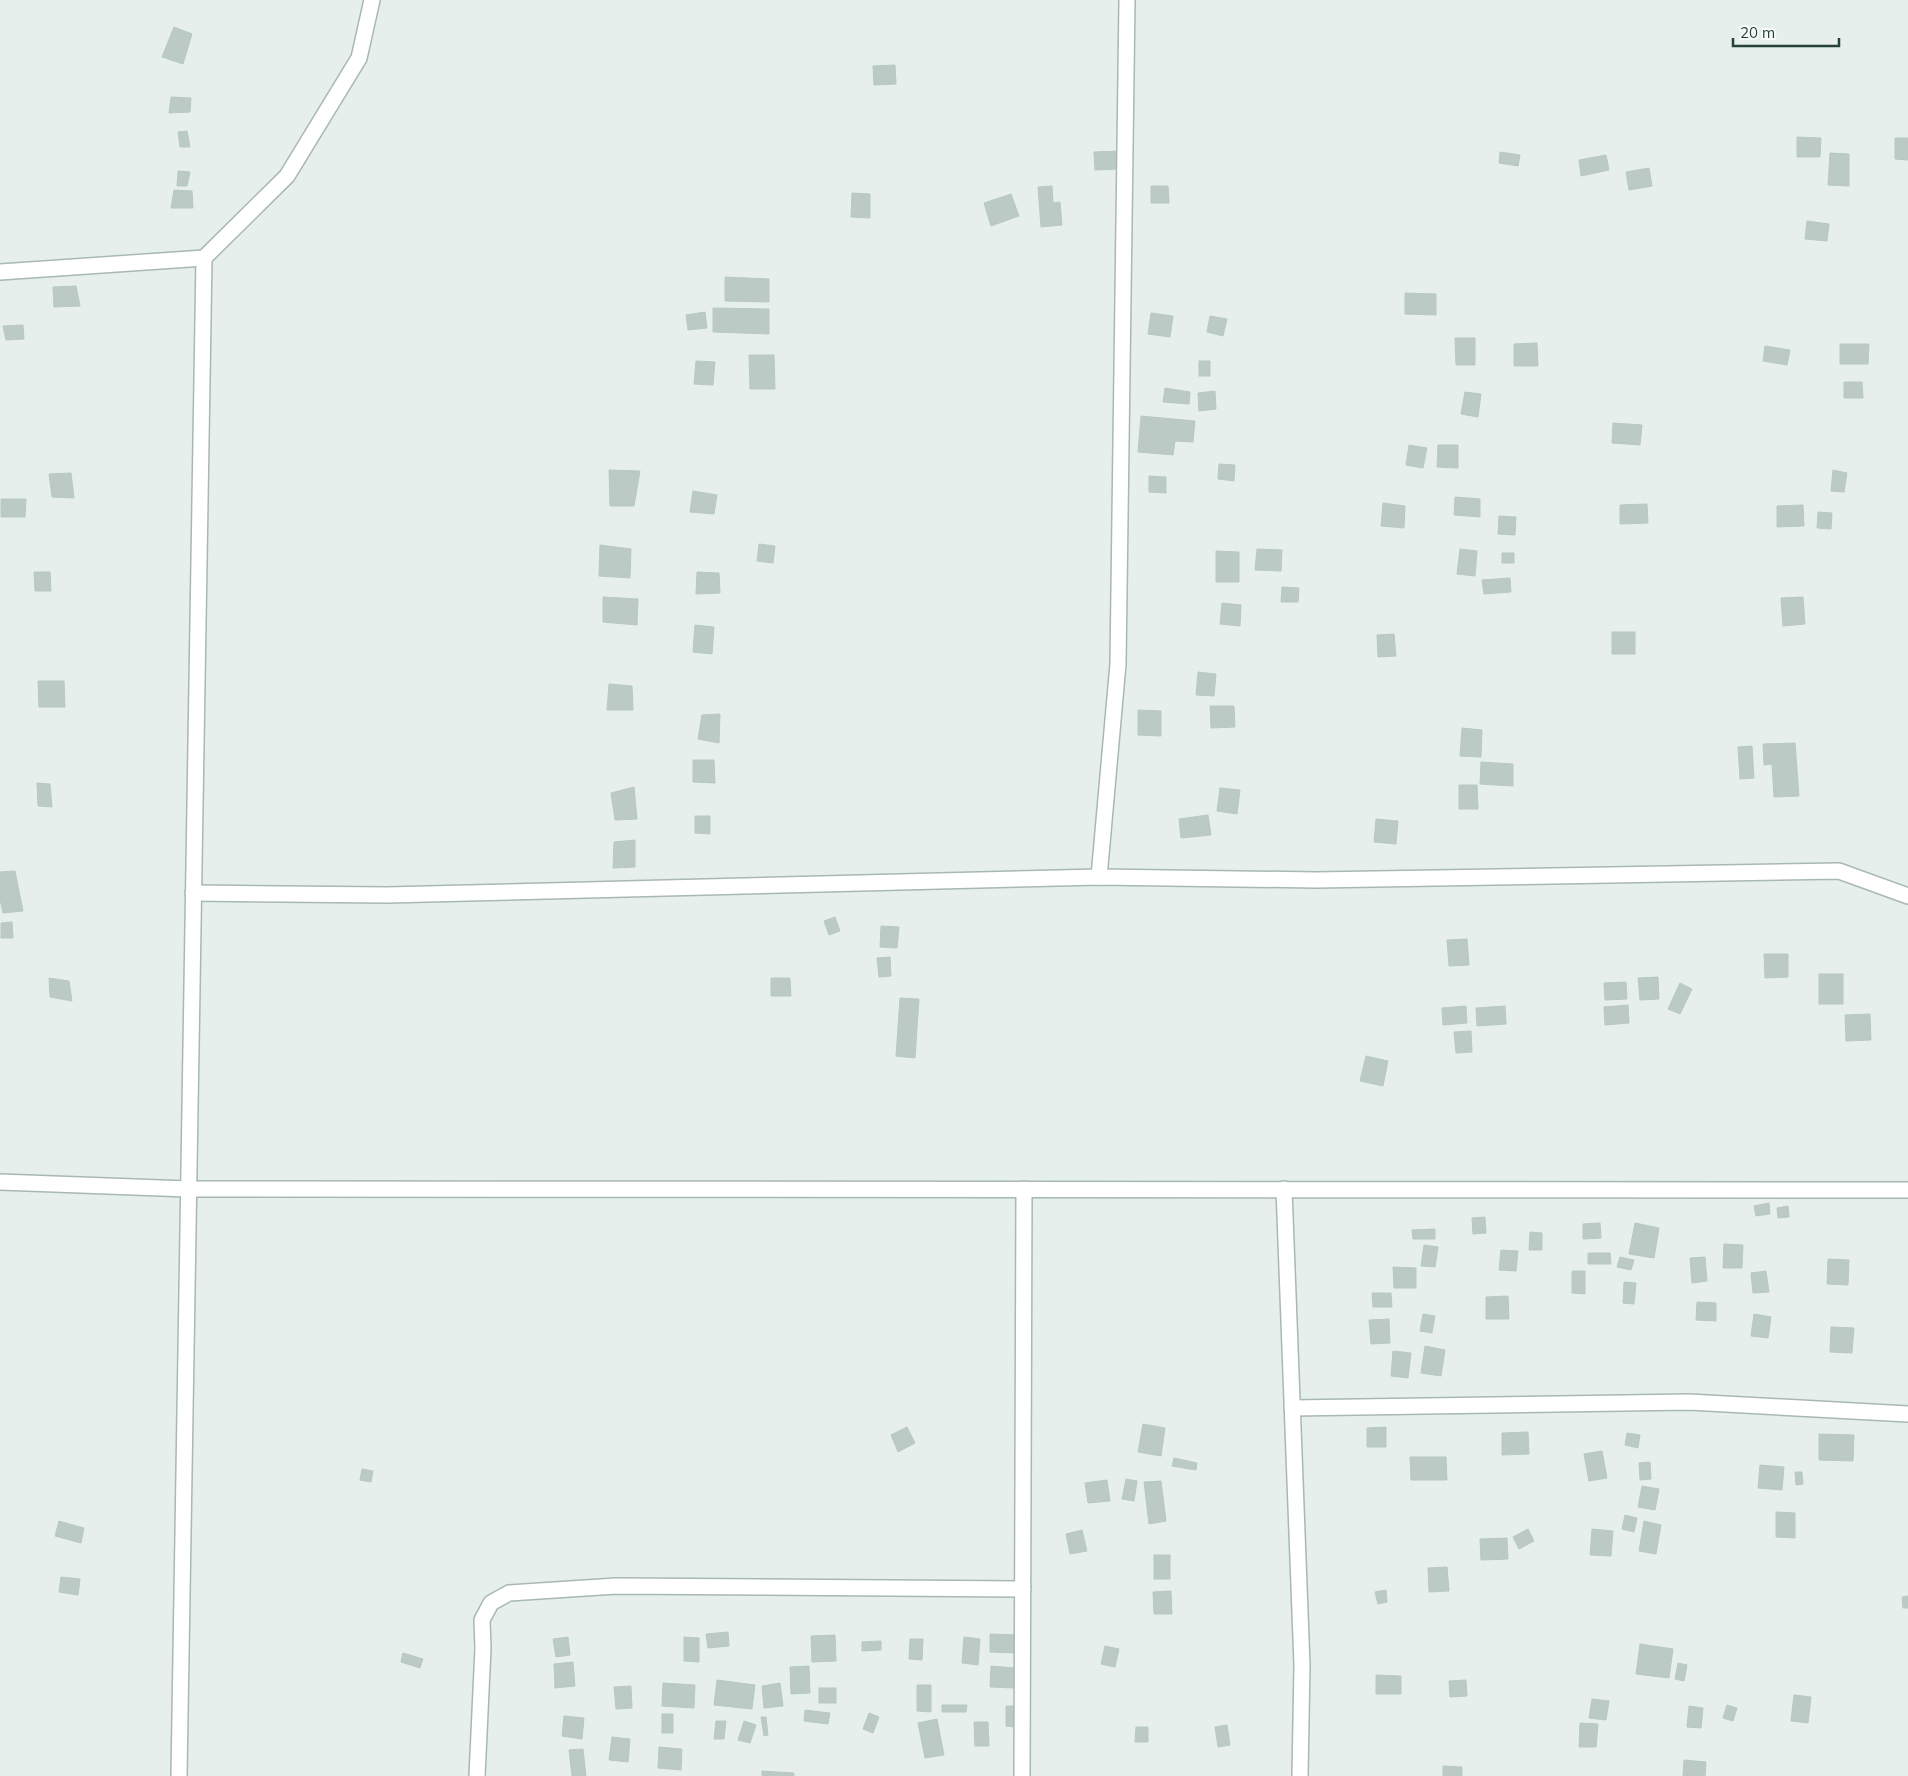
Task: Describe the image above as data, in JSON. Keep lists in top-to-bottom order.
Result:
{
  "scale_bar": "20 m"
}
